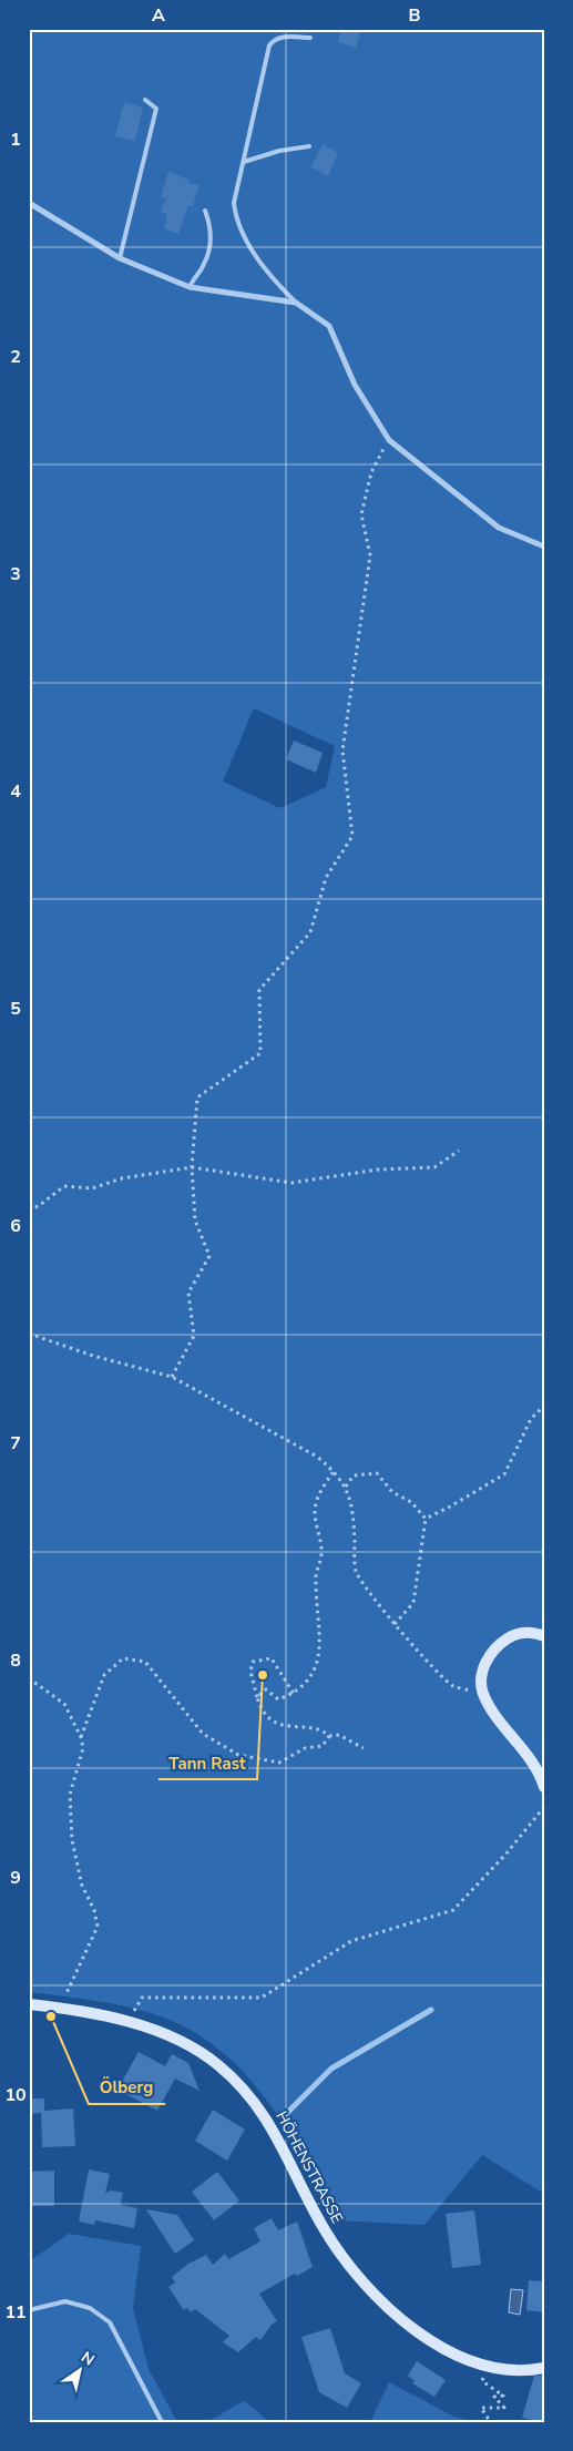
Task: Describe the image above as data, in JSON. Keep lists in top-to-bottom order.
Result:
{
  "streets": {
    "street": ["HÖHENSTRASSE"]
  },
  "places": ["Tann Rast", "Ölberg"],
  "north": "top right",
  "grid": {
    "columns": ["A", "B"],
    "rows": [
      "1",
      "2",
      "3",
      "4",
      "5",
      "6",
      "7",
      "8",
      "9",
      "10",
      "11"
    ]
  }
}
